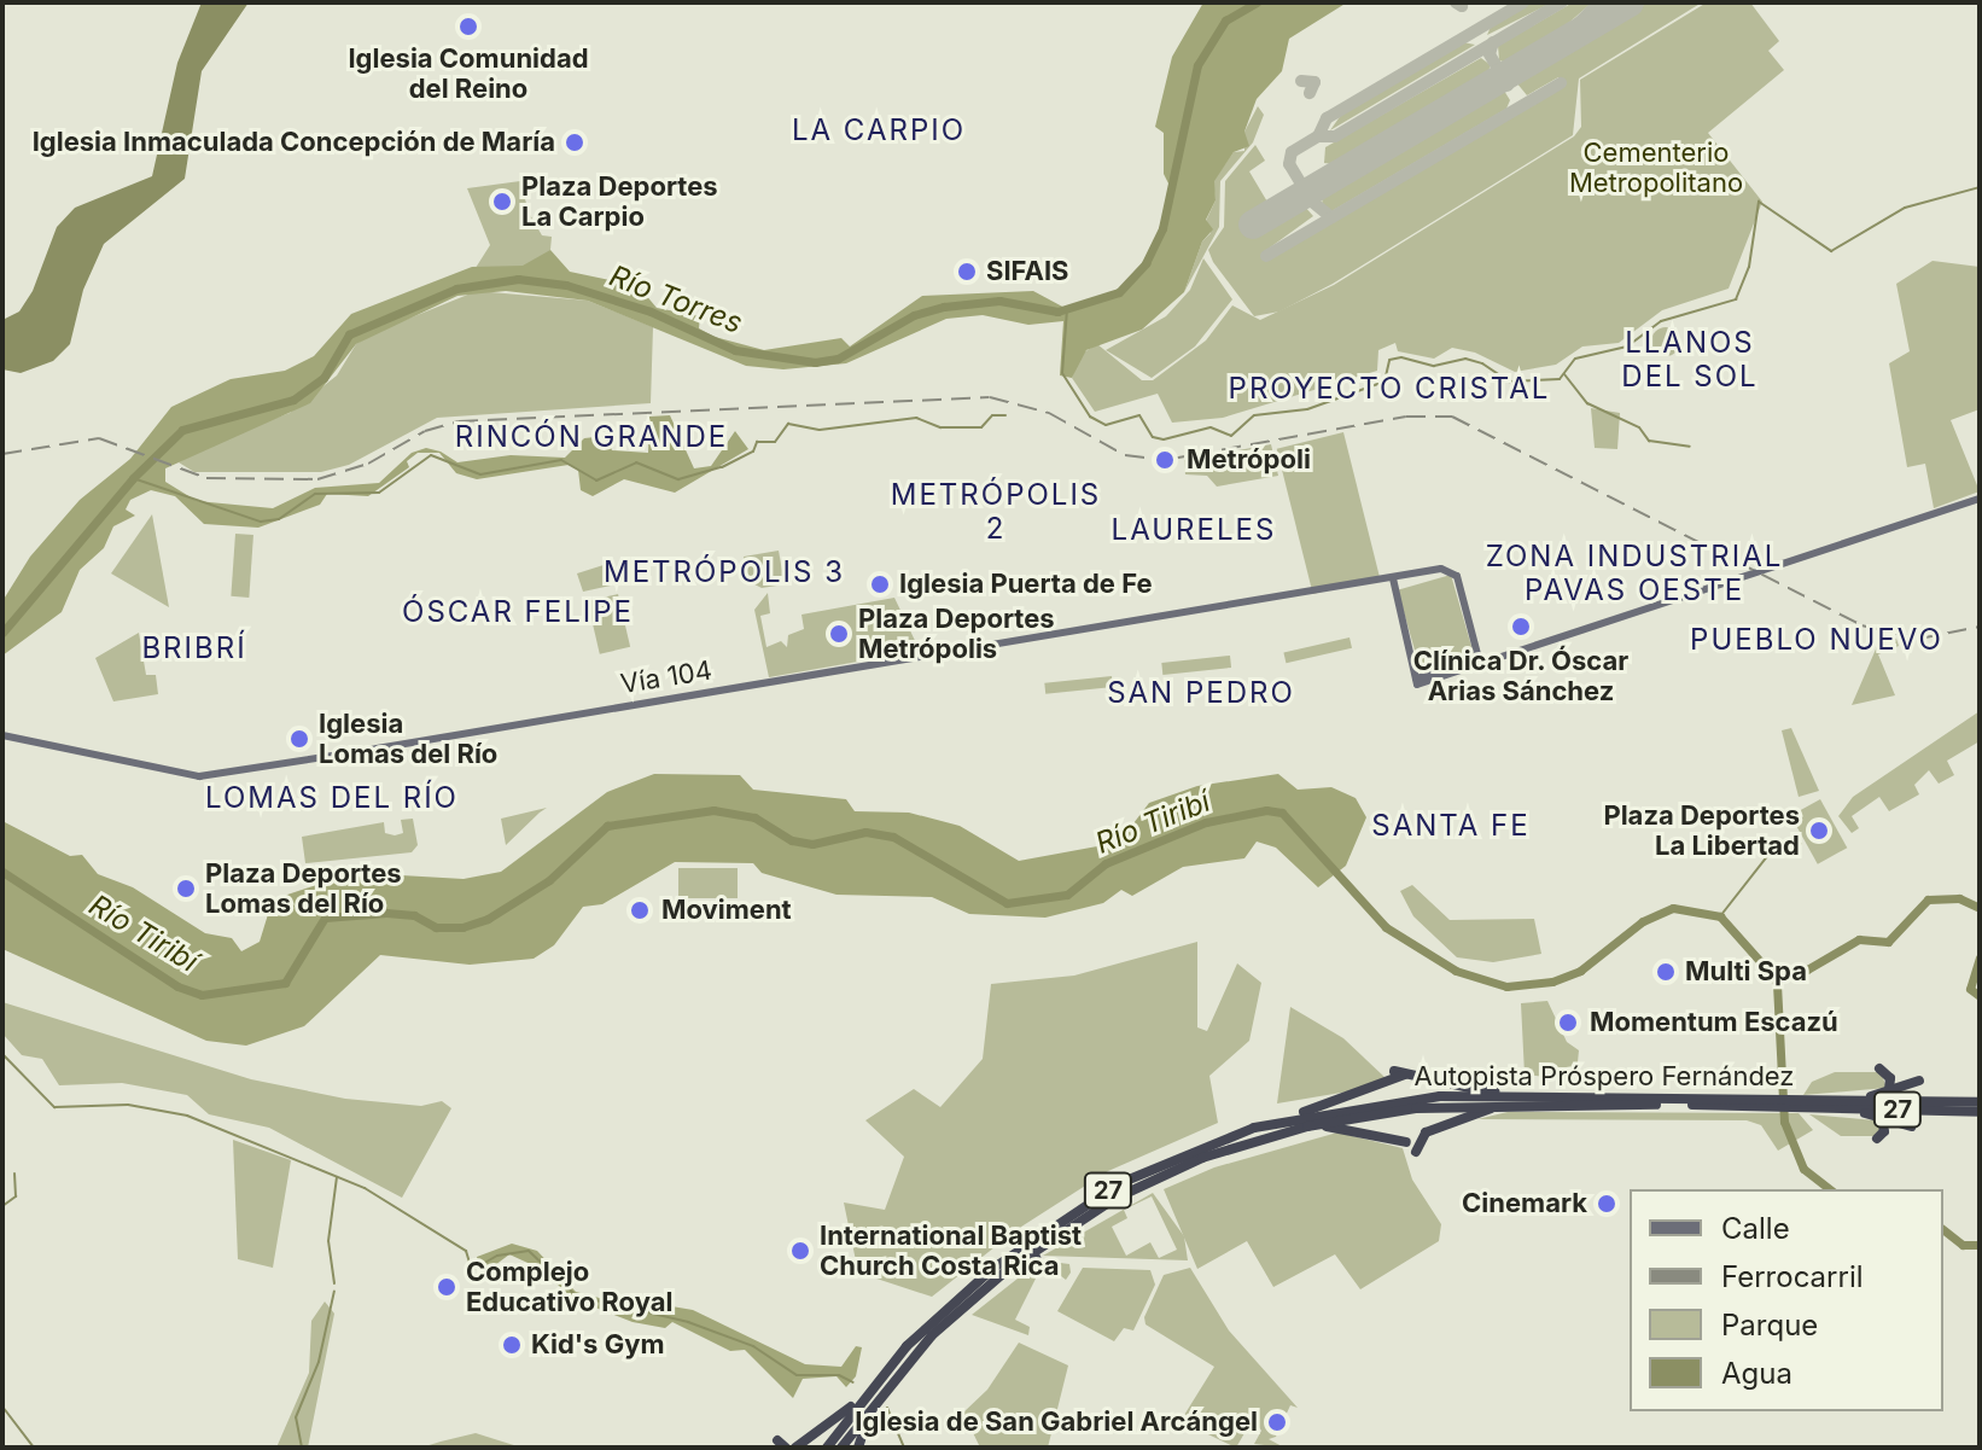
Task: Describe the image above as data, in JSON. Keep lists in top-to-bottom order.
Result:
{
  "streets": {
    "highway": ["Autopista Próspero Fernández", "27"],
    "main road": ["Vía 104"]
  },
  "districts": [
    "LA CARPIO",
    "LLANOS DEL SOL",
    "PROYECTO CRISTAL",
    "RINCÓN GRANDE",
    "METRÓPOLIS 2",
    "LAURELES",
    "ZONA INDUSTRIAL PAVAS OESTE",
    "METRÓPOLIS 3",
    "ÓSCAR FELIPE",
    "PUEBLO NUEVO",
    "BRIBRÍ",
    "SAN PEDRO",
    "LOMAS DEL RÍO",
    "SANTA FE"
  ],
  "water": ["Río Torres", "Río Tiribí"],
  "parks": ["Cementerio Metropolitano"],
  "places": [
    "Iglesia Comunidad del Reino",
    "Iglesia Inmaculada Concepción de María",
    "Plaza Deportes La Carpio",
    "SIFAIS",
    "Metrópoli",
    "Iglesia Puerta de Fe",
    "Clínica Dr. Óscar Arias Sánchez",
    "Plaza Deportes Metrópolis",
    "Iglesia Lomas del Río",
    "Plaza Deportes La Libertad",
    "Plaza Deportes Lomas del Río",
    "Moviment",
    "Multi Spa",
    "Momentum Escazú",
    "Cinemark",
    "International Baptist Church Costa Rica",
    "Complejo Educativo Royal",
    "Kid's Gym",
    "Iglesia de San Gabriel Arcángel"
  ],
  "legend": [
    "Calle",
    "Ferrocarril",
    "Parque",
    "Agua"
  ]
}
